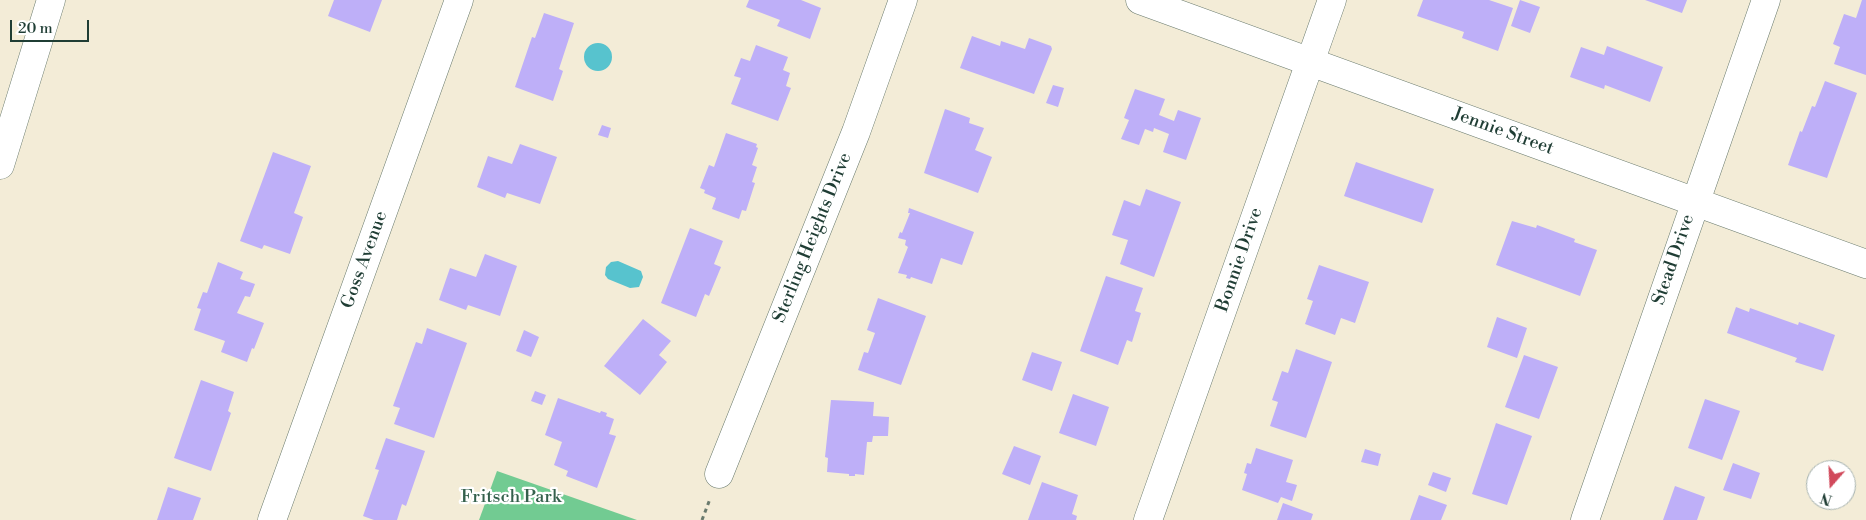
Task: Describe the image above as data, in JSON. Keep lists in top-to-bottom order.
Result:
{
  "streets": {
    "street": [
      "Jennie Street",
      "Sterling Heights Drive",
      "Goss Avenue",
      "Bonnie Drive",
      "Stead Drive"
    ]
  },
  "crossings": [
    ["Jennie Street", "Bonnie Drive"],
    ["Jennie Street", "Stead Drive"]
  ],
  "parks": ["Fritsch Park"],
  "scale_bar": "20 m",
  "north": "bottom"
}
